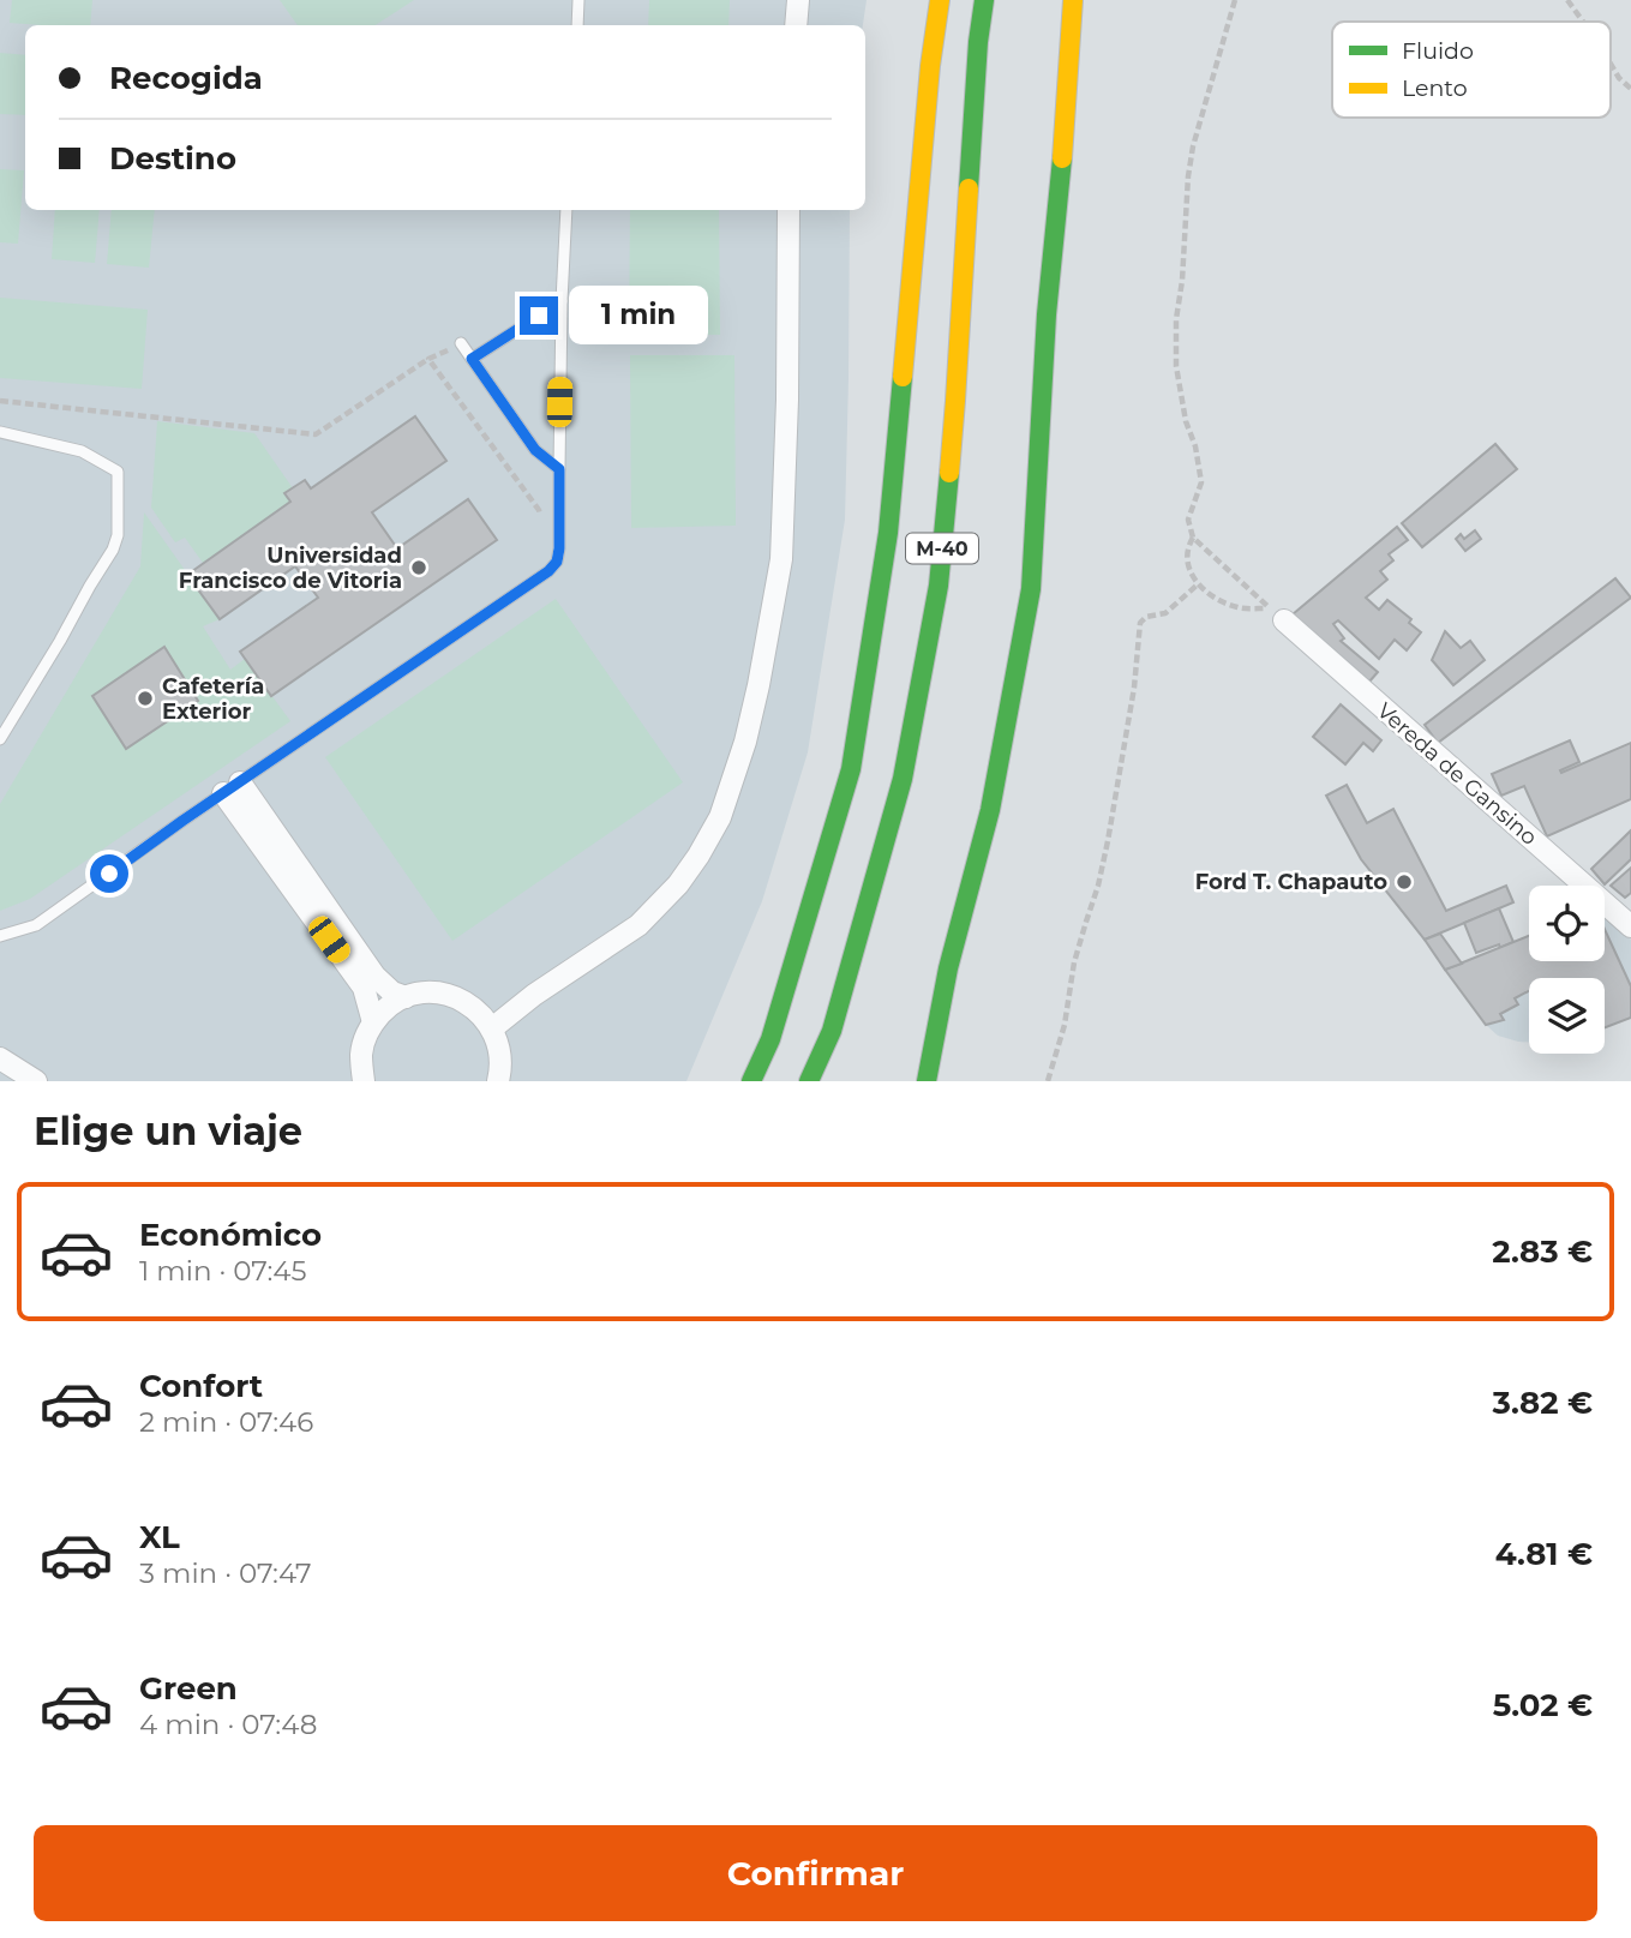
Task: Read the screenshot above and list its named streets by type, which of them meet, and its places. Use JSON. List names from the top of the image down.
{
  "streets": {
    "highway": ["M-40"],
    "street": ["Vereda de Gansino"]
  },
  "places": ["Universidad Francisco de Vitoria", "Cafetería Exterior", "Ford T. Chapauto"],
  "legend": ["Fluido", "Lento"],
  "page": {
    "banner": ["Recogida", "Destino"],
    "bubble": "1 min",
    "heading": "Elige un viaje",
    "list": [
      {
        "name": "Económico",
        "note": "1 min · 07:45",
        "value": "2.83 €"
      },
      {
        "name": "Confort",
        "note": "2 min · 07:46",
        "value": "3.82 €"
      },
      {
        "name": "XL",
        "note": "3 min · 07:47",
        "value": "4.81 €"
      },
      {
        "name": "Green",
        "note": "4 min · 07:48",
        "value": "5.02 €"
      }
    ],
    "buttons": "Confirmar"
  }
}
